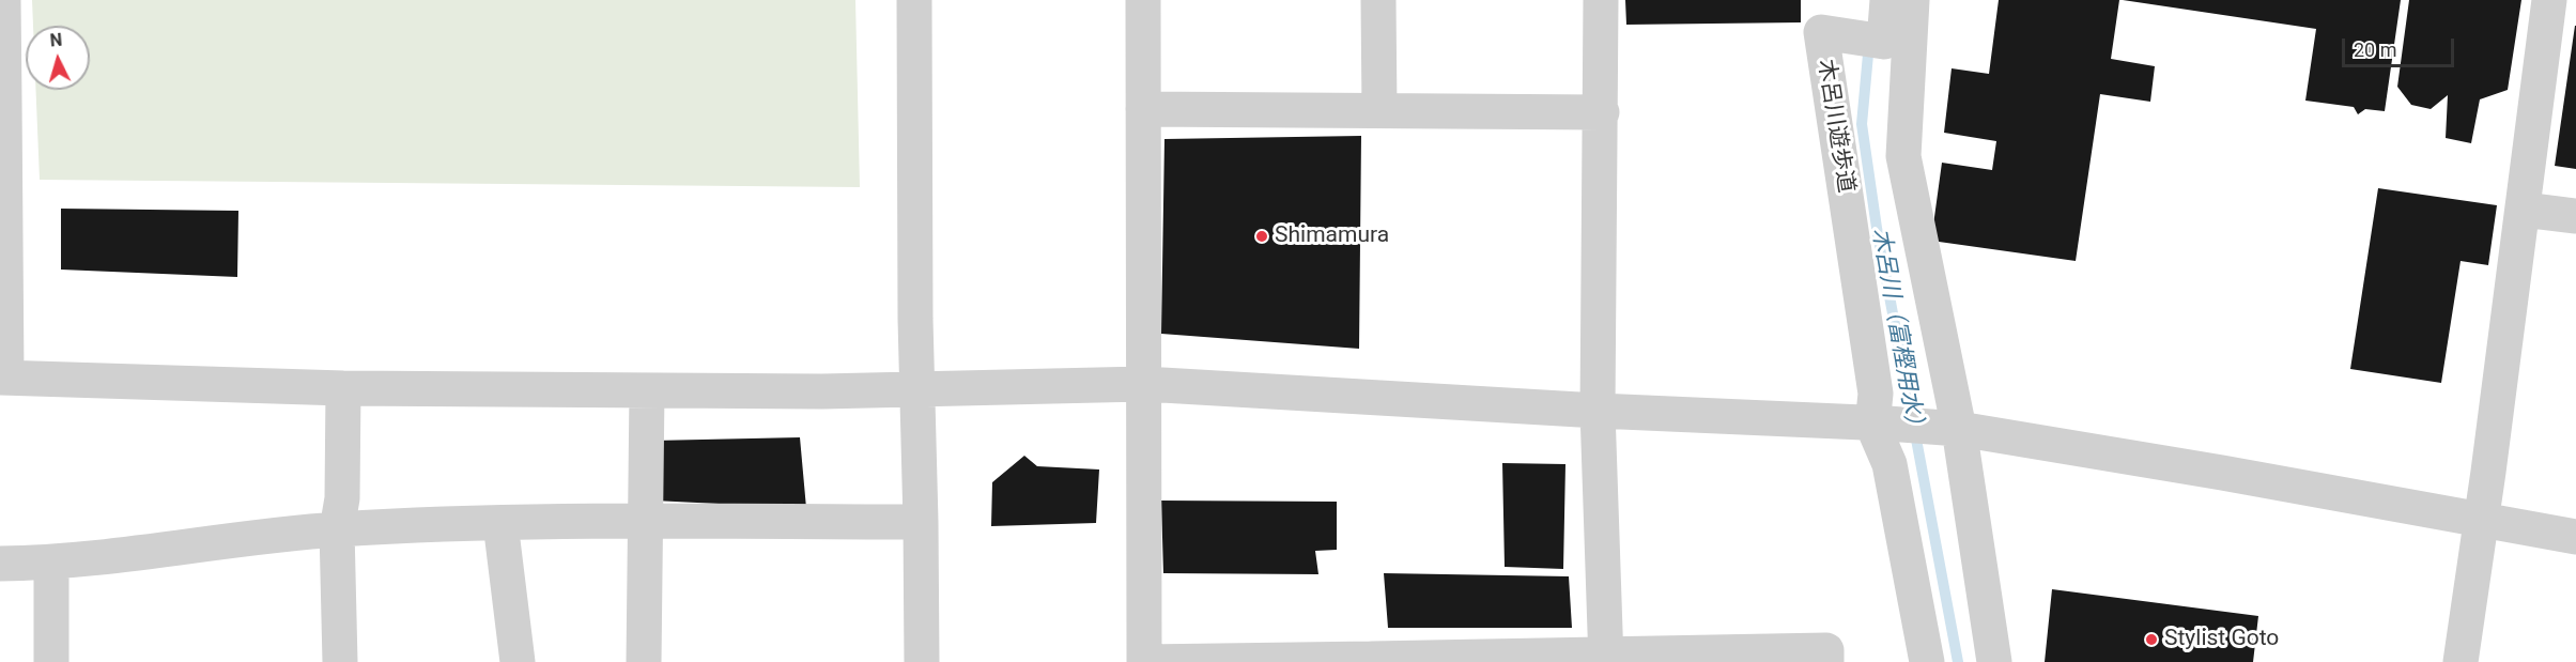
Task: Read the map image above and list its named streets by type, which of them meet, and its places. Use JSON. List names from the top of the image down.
{
  "streets": {
    "street": ["木呂川遊歩道"]
  },
  "water": ["木呂川（富樫用水）"],
  "places": ["Shimamura", "Stylist Goto"],
  "scale_bar": "20 m",
  "north": "top"
}
